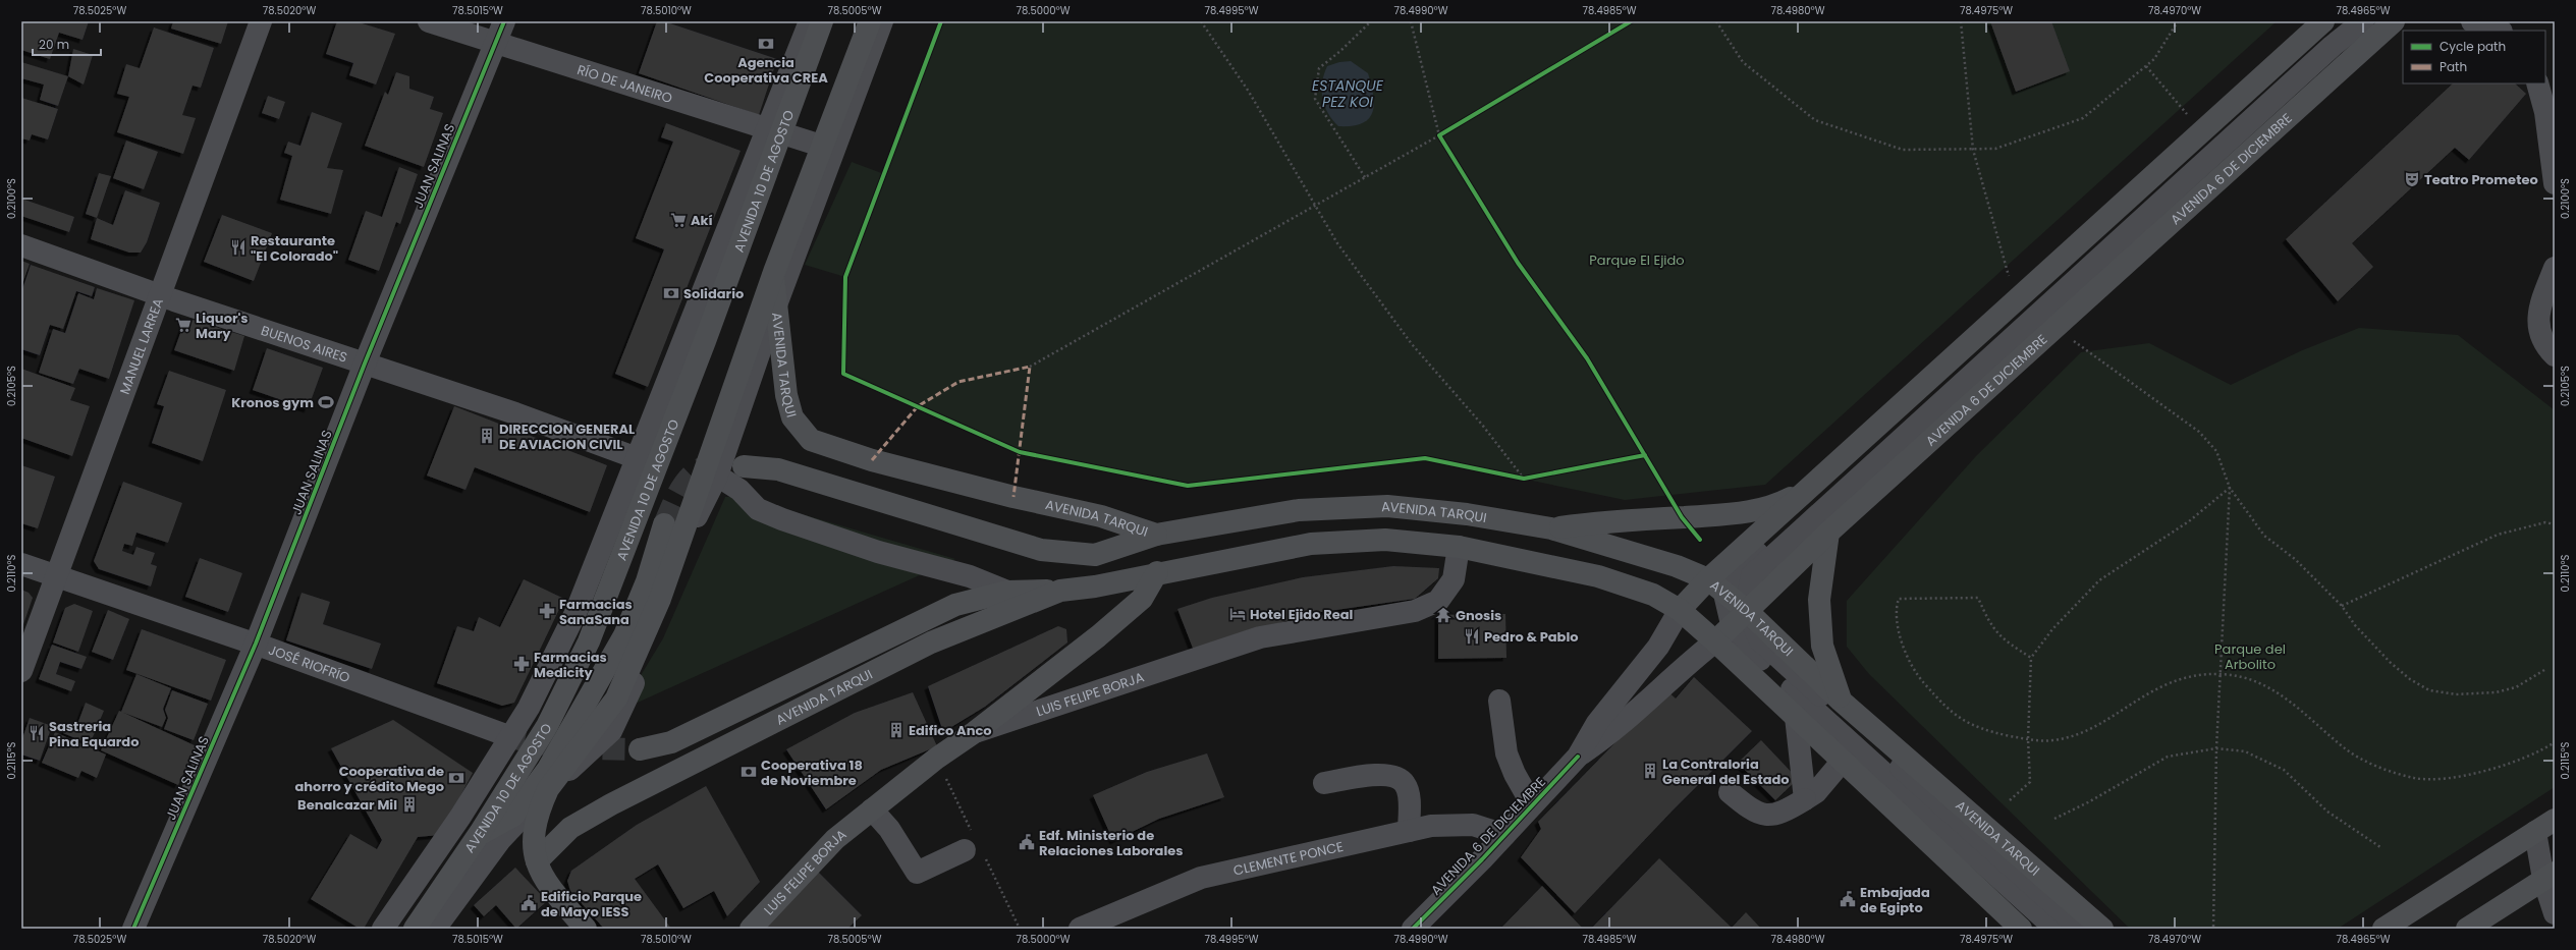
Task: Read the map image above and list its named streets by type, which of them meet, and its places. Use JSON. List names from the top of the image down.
{
  "streets": {
    "main road": [
      "AVENIDA 6 DE DICIEMBRE",
      "AVENIDA 10 DE AGOSTO",
      "AVENIDA TARQUI",
      "LUIS FELIPE BORJA"
    ],
    "street": [
      "RÍO DE JANEIRO",
      "JUAN SALINAS",
      "BUENOS AIRES",
      "MANUEL LARREA",
      "JOSÉ RIOFRÍO",
      "CLEMENTE PONCE"
    ]
  },
  "crossings": [
    ["RÍO DE JANEIRO", "JUAN SALINAS"],
    ["RÍO DE JANEIRO", "AVENIDA 10 DE AGOSTO"],
    ["JUAN SALINAS", "BUENOS AIRES"],
    ["JUAN SALINAS", "JOSÉ RIOFRÍO"],
    ["AVENIDA 6 DE DICIEMBRE", "AVENIDA TARQUI"],
    ["AVENIDA 6 DE DICIEMBRE", "CLEMENTE PONCE"],
    ["AVENIDA 10 DE AGOSTO", "BUENOS AIRES"],
    ["BUENOS AIRES", "MANUEL LARREA"],
    ["MANUEL LARREA", "JOSÉ RIOFRÍO"],
    ["AVENIDA TARQUI", "LUIS FELIPE BORJA"]
  ],
  "water": ["ESTANQUE PEZ KOI"],
  "parks": ["Parque El Ejido", "Parque del Arbolito"],
  "places": {
    "bank": [
      "Agencia Cooperativa CREA",
      "Solidario",
      "Cooperativa 18 de Noviembre",
      "Cooperativa de ahorro y crédito Mego"
    ],
    "theatre": ["Teatro Prometeo"],
    "supermarket": ["Akí", "Liquor's Mary"],
    "restaurant": ["Restaurante \"El Colorado\"", "Pedro & Pablo", "Sastreria Pina Equardo"],
    "sports": ["Kronos gym"],
    "building": [
      "DIRECCION GENERAL DE AVIACION CIVIL",
      "Edifico Anco",
      "La Contraloria General del Estado",
      "Benalcazar Mil"
    ],
    "pharmacy": ["Farmacias SanaSana", "Farmacias Medicity"],
    "hotel": ["Hotel Ejido Real"],
    "temple": ["Gnosis"],
    "public building": ["Edf. Ministerio de Relaciones Laborales", "Embajada de Egipto", "Edificio Parque de Mayo IESS"]
  },
  "legend": ["Cycle path", "Path"],
  "scale_bar": "20 m",
  "coordinates": [
    "78.5025°W",
    "78.5020°W",
    "78.5015°W",
    "78.5010°W",
    "78.5005°W",
    "78.5000°W",
    "78.4995°W",
    "78.4990°W",
    "78.4985°W",
    "78.4980°W",
    "78.4975°W",
    "78.4970°W",
    "78.4965°W",
    "0.2100°S",
    "0.2105°S",
    "0.2110°S",
    "0.2115°S"
  ]
}
